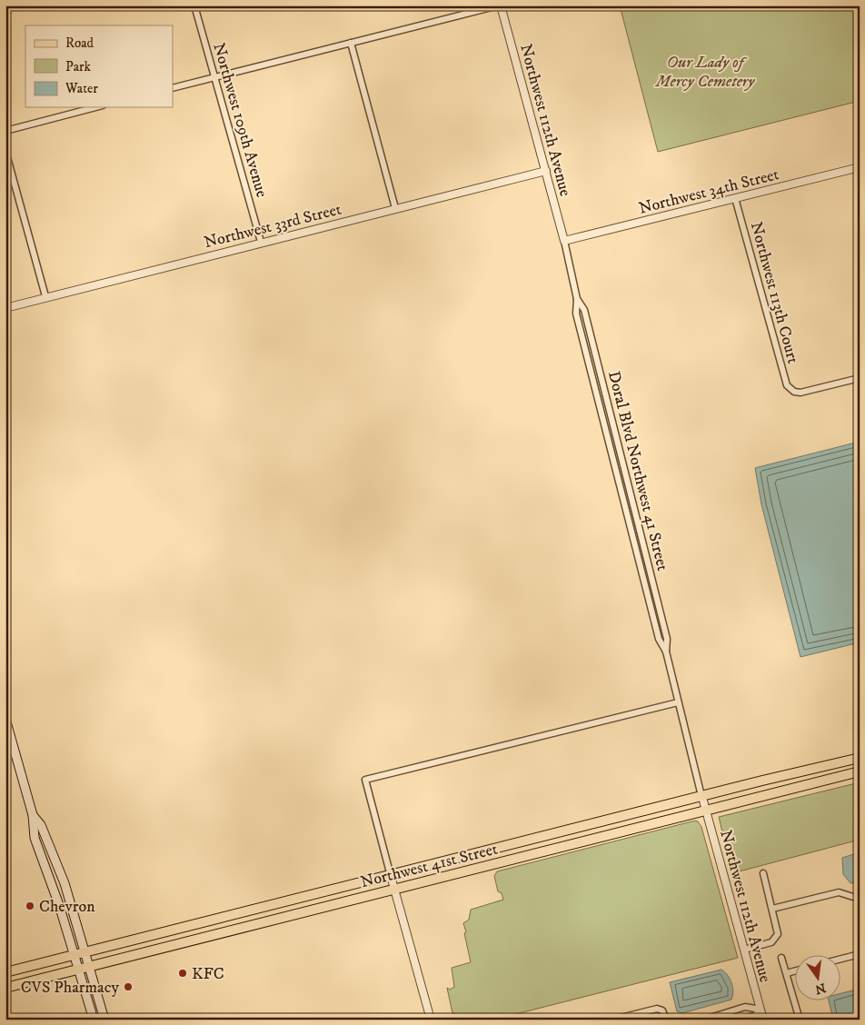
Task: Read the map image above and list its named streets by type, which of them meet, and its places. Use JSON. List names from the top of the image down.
{
  "streets": {
    "main road": ["Northwest 41st Street"],
    "street": [
      "Northwest 109th Avenue",
      "Northwest 112th Avenue",
      "Northwest 34th Street",
      "Northwest 33rd Street",
      "Northwest 113th Court",
      "Doral Blvd Northwest 41 Street"
    ]
  },
  "crossings": [
    ["Northwest 109th Avenue", "Northwest 33rd Street"],
    ["Northwest 112th Avenue", "Northwest 34th Street"],
    ["Northwest 112th Avenue", "Northwest 33rd Street"],
    ["Northwest 112th Avenue", "Doral Blvd Northwest 41 Street"],
    ["Northwest 112th Avenue", "Northwest 41st Street"],
    ["Northwest 34th Street", "Northwest 113th Court"],
    ["Northwest 34th Street", "Doral Blvd Northwest 41 Street"],
    ["Doral Blvd Northwest 41 Street", "Northwest 41st Street"]
  ],
  "parks": ["Our Lady of Mercy Cemetery"],
  "places": ["Chevron", "KFC", "CVS Pharmacy"],
  "legend": ["Road", "Park", "Water"],
  "north": "bottom"
}
